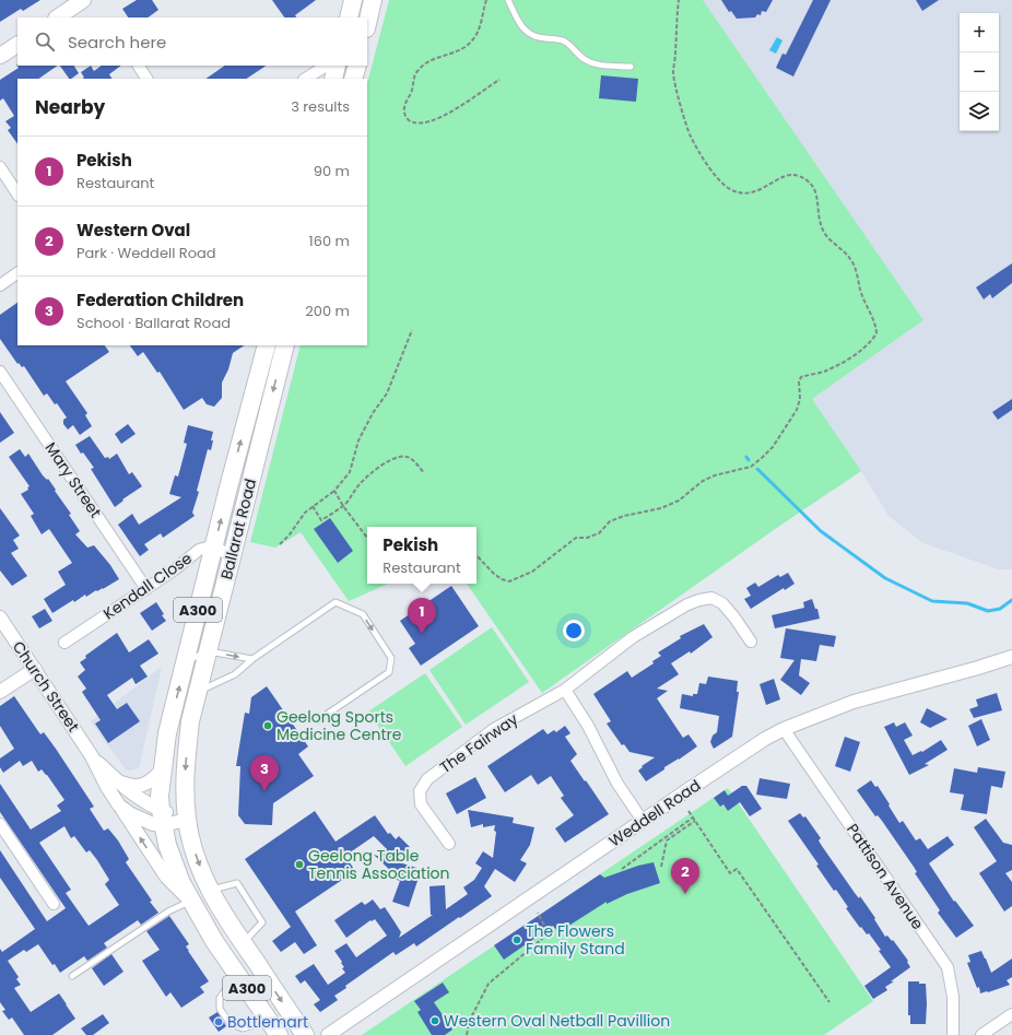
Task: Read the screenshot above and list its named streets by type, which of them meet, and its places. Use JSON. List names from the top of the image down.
{
  "streets": {
    "highway": ["Ballarat Road", "A300"],
    "street": [
      "Mary Street",
      "Kendall Close",
      "Church Street",
      "The Fairway",
      "Weddell Road",
      "Pattison Avenue"
    ]
  },
  "crossings": [
    ["Mary Street", "Kendall Close"],
    ["Ballarat Road", "Kendall Close"],
    ["Ballarat Road", "A300"],
    ["Ballarat Road", "Church Street"],
    ["A300", "Church Street"],
    ["Weddell Road", "Pattison Avenue"]
  ],
  "places": [
    "Geelong Sports Medicine Centre",
    "Geelong Table Tennis Association",
    "The Flowers Family Stand",
    "Western Oval Netball Pavillion",
    "Bottlemart"
  ],
  "page": {
    "map_buttons": ["+", "−"],
    "search": "Search here",
    "heading": ["Nearby", "3 results"],
    "list": [
      {
        "mark": "1",
        "name": "Pekish",
        "note": "Restaurant",
        "value": "90 m"
      },
      {
        "mark": "2",
        "name": "Western Oval",
        "note": "Park · Weddell Road",
        "value": "160 m"
      },
      {
        "mark": "3",
        "name": "Federation Children",
        "note": "School · Ballarat Road",
        "value": "200 m"
      }
    ],
    "popup": ["Pekish", "Restaurant"],
    "pins": ["1", "3", "2"]
  }
}
